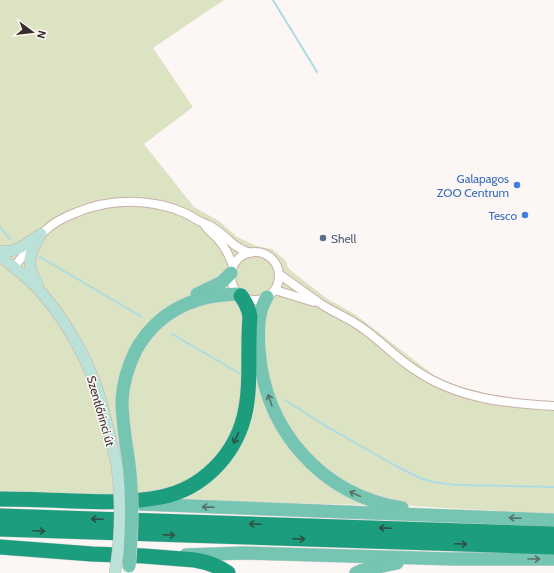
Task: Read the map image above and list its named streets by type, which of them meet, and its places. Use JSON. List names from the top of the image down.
{
  "streets": {
    "main road": ["Szentlőrinci út"]
  },
  "places": ["Galapagos ZOO Centrum", "Tesco", "Shell"],
  "north": "right"
}
